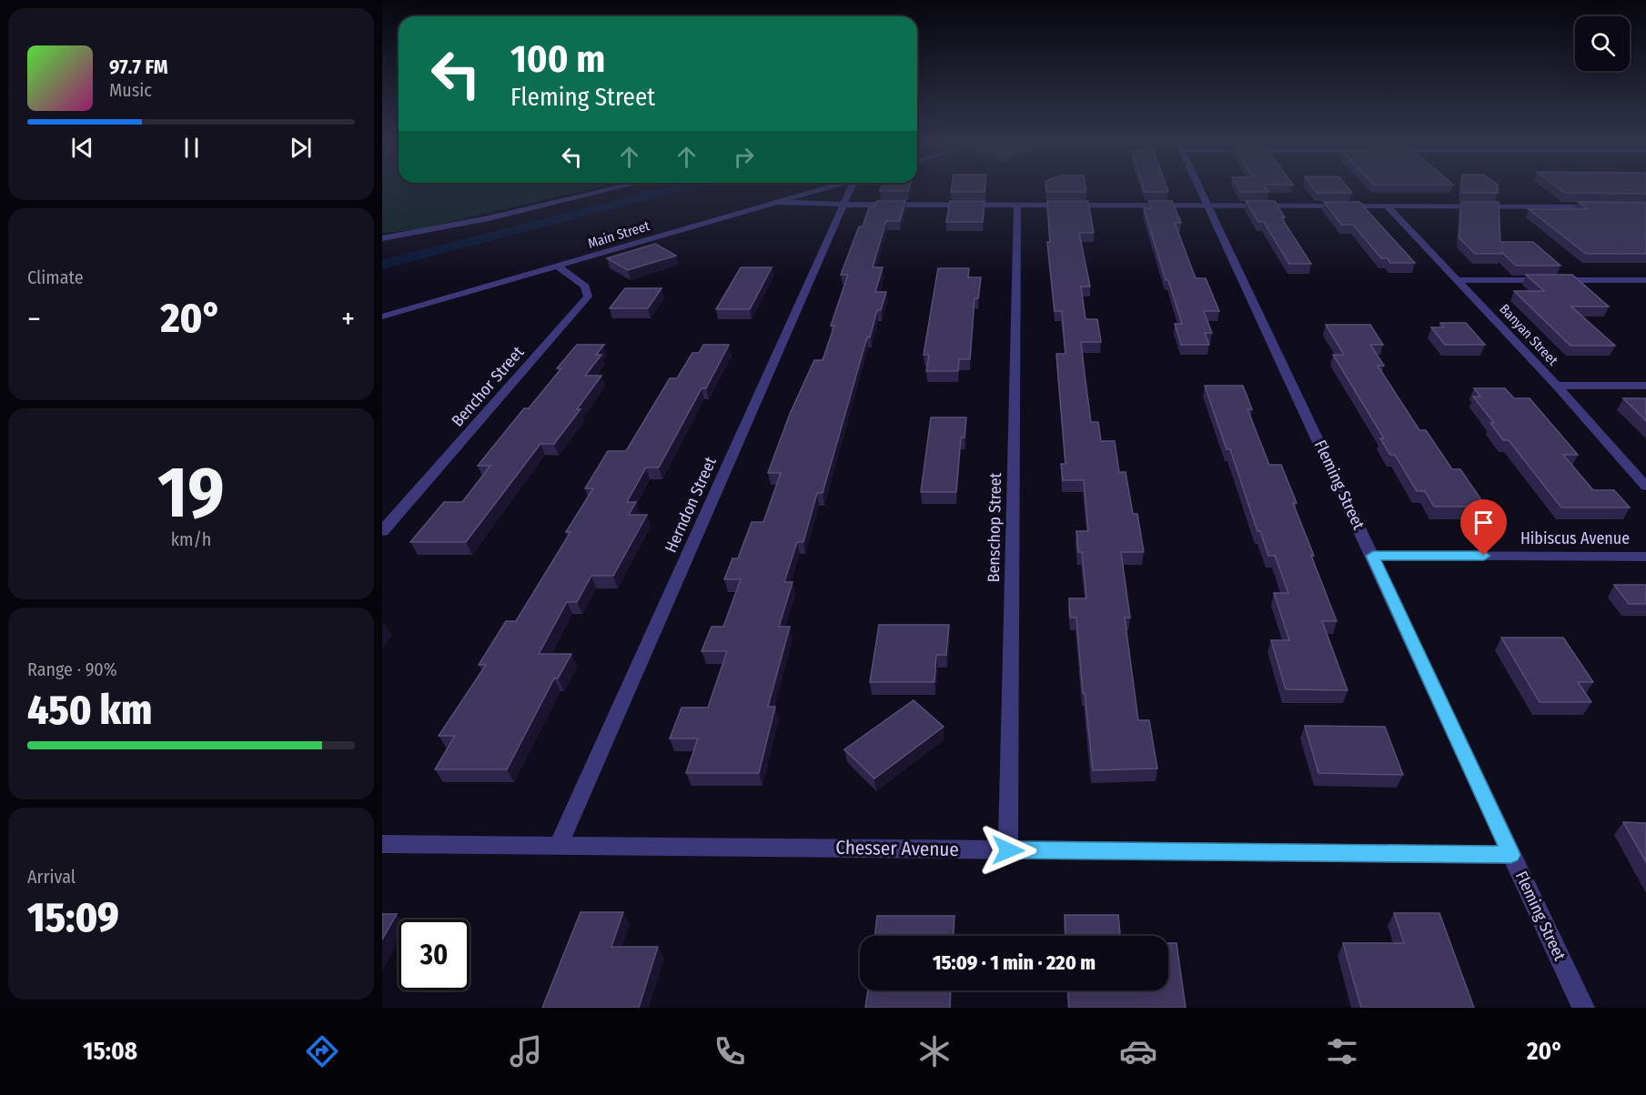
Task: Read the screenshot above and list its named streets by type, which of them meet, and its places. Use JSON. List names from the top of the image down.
{
  "streets": {
    "street": [
      "Main Street",
      "Banyan Street",
      "Benchor Street",
      "Fleming Street",
      "Herndon Street",
      "Benschop Street",
      "Hibiscus Avenue",
      "Chesser Avenue"
    ]
  },
  "crossings": [
    ["Main Street", "Benchor Street"],
    ["Fleming Street", "Hibiscus Avenue"],
    ["Fleming Street", "Chesser Avenue"],
    ["Herndon Street", "Chesser Avenue"],
    ["Benschop Street", "Chesser Avenue"]
  ],
  "page": {
    "turn": ["100 m", "Fleming Street"],
    "song": ["97.7 FM", "Music"],
    "tile": [
      "Climate",
      ["19", "km/h"],
      ["Range · 90%", "450 km"],
      ["Arrival", "15:09"]
    ],
    "heat": ["−", "20°", "+"],
    "limit": "30",
    "trip": "15:09 · 1 min · 220 m",
    "tabs": ["15:08", "20°"]
  }
}
